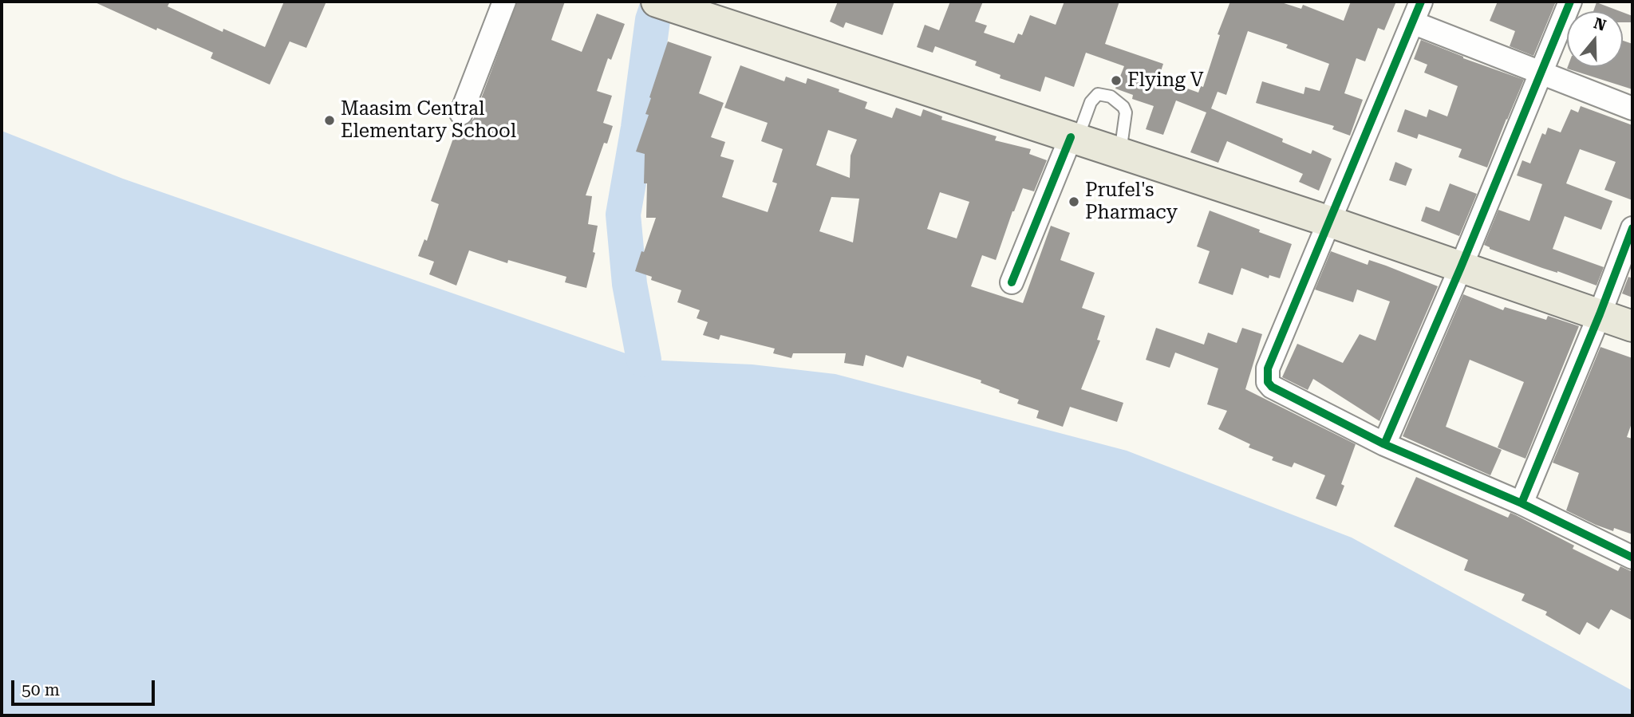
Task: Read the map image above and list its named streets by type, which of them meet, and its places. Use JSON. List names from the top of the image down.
{
  "places": ["Flying V", "Maasim Central Elementary School", "Prufel's Pharmacy"],
  "scale_bar": "50 m",
  "north": "top"
}
